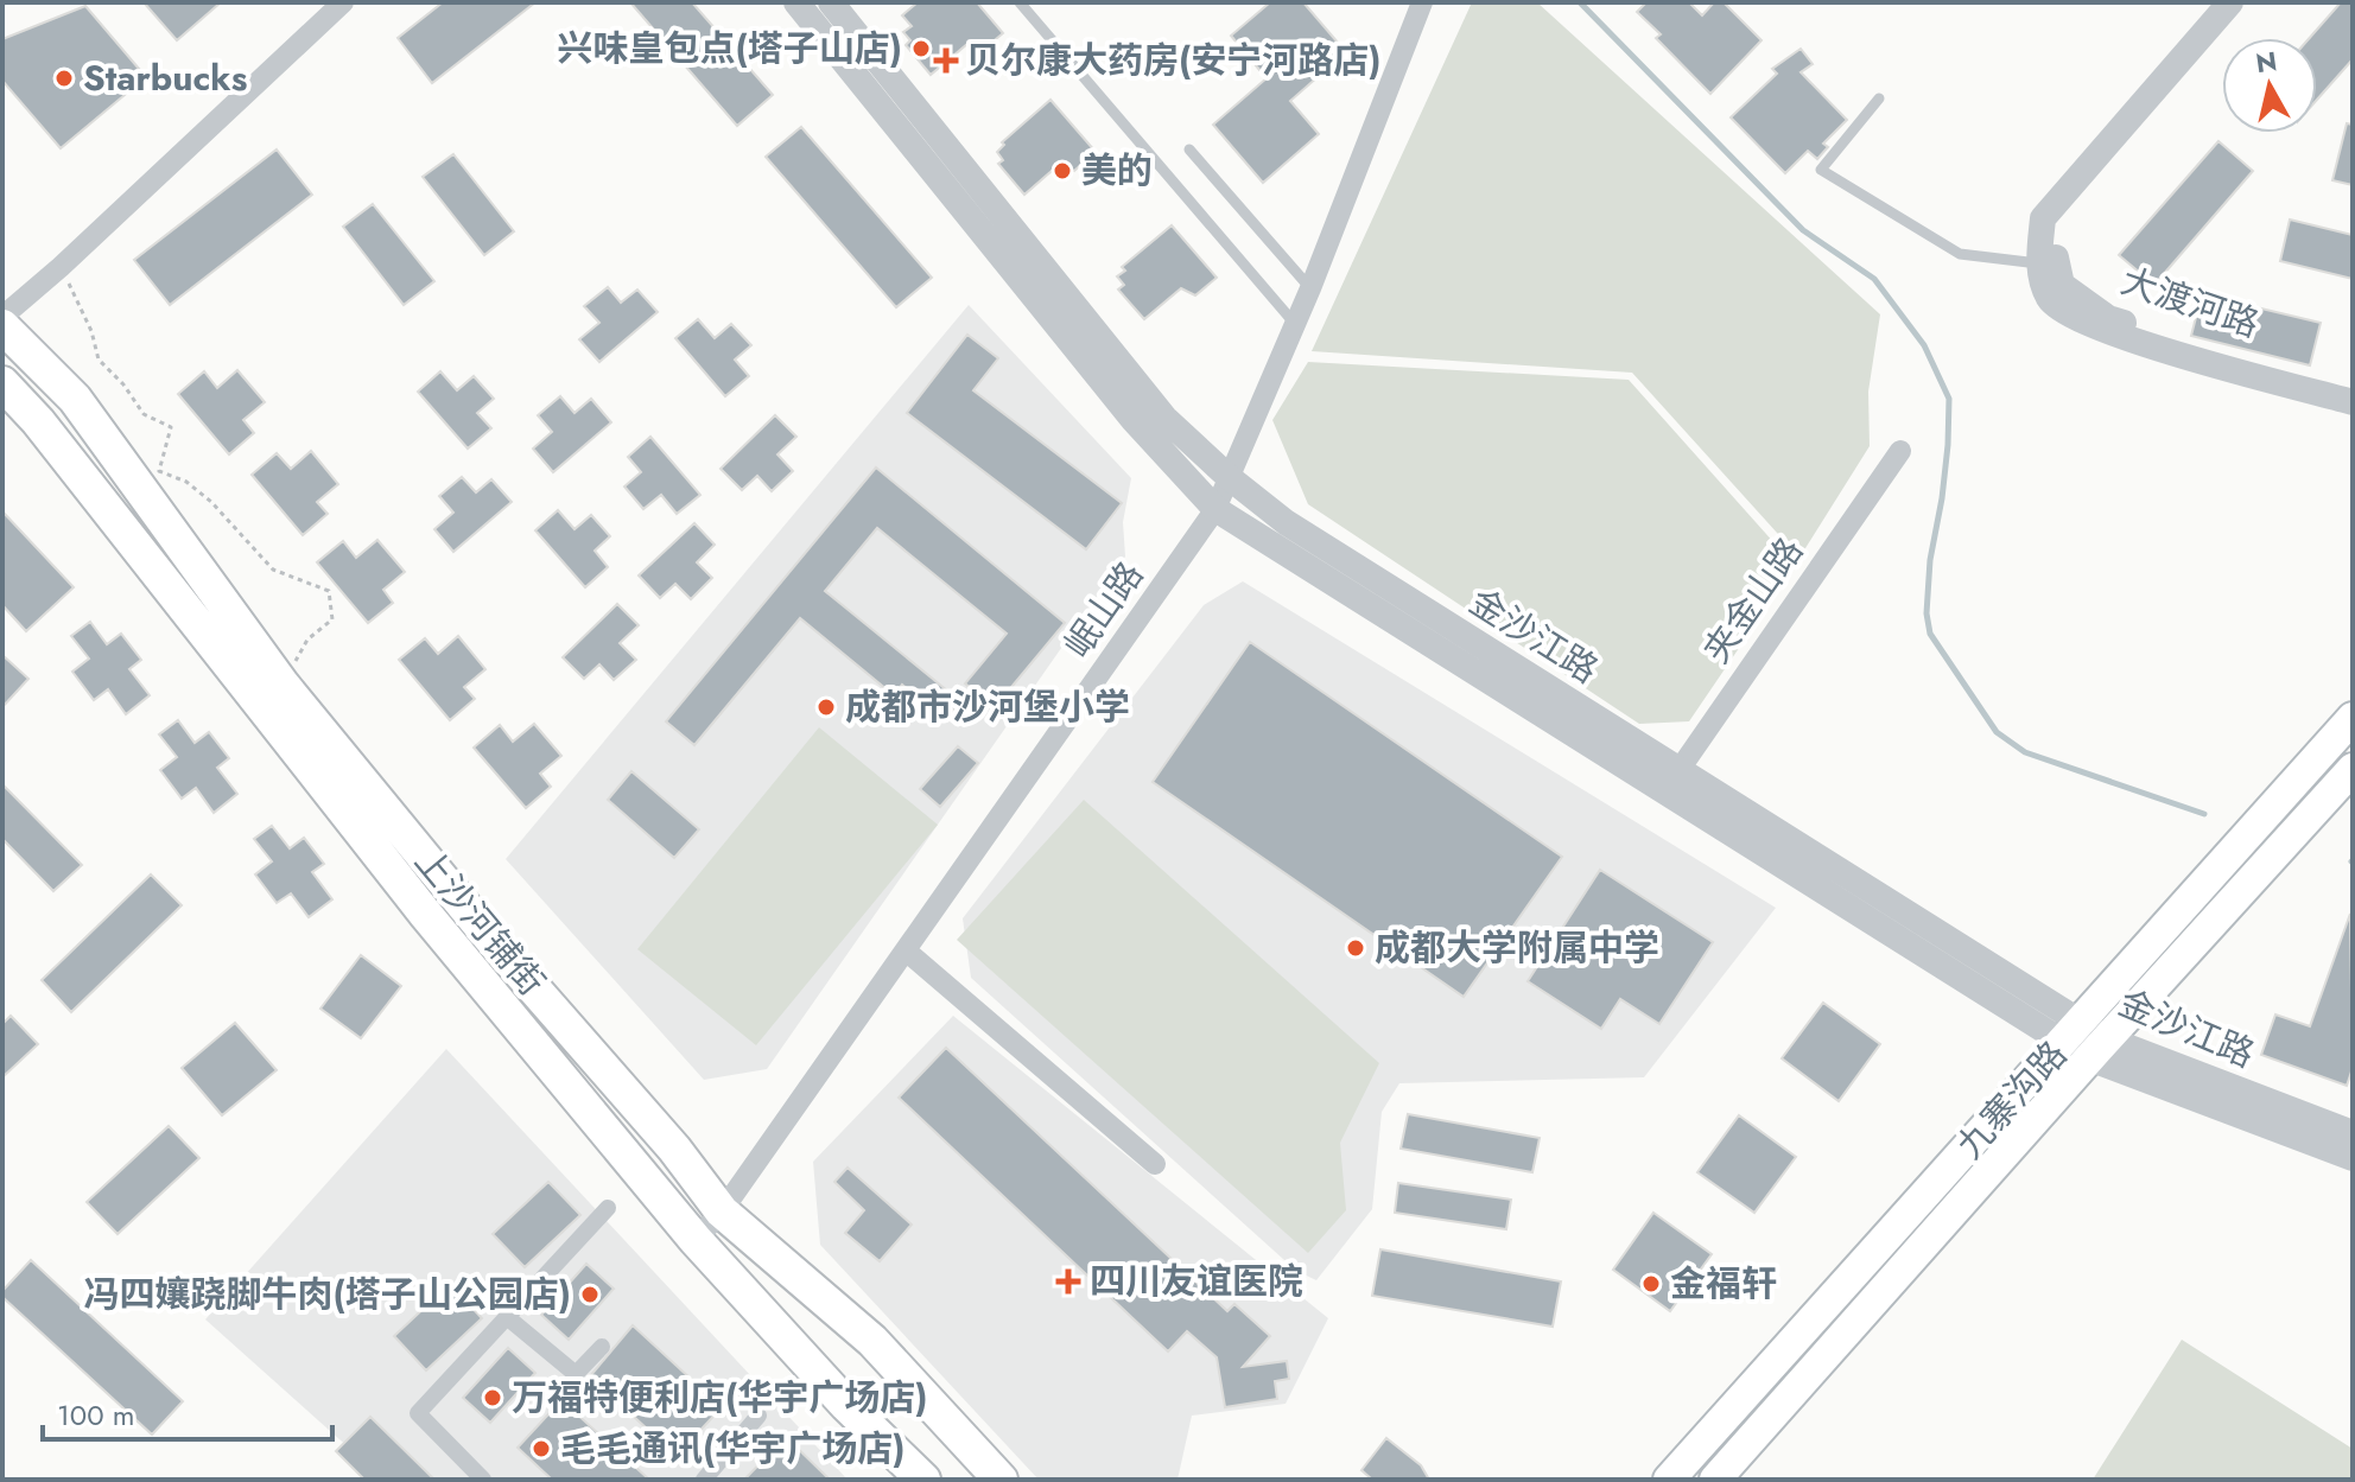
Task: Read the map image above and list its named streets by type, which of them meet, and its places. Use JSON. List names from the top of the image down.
{
  "streets": {
    "main road": ["上沙河铺街", "九寨沟路"],
    "street": [
      "大渡河路",
      "夹金山路",
      "岷山路",
      "金沙江路"
    ]
  },
  "crossings": [
    ["夹金山路", "金沙江路"],
    ["岷山路", "金沙江路"],
    ["岷山路", "上沙河铺街"],
    ["金沙江路", "九寨沟路"]
  ],
  "places": {
    "other": [
      "兴味皇包点(塔子山店)",
      "Starbucks",
      "美的",
      "成都市沙河堡小学",
      "成都大学附属中学",
      "金福轩",
      "冯四孃跷脚牛肉(塔子山公园店)",
      "万福特便利店(华宇广场店)",
      "毛毛通讯(华宇广场店)"
    ],
    "health": ["贝尔康大药房(安宁河路店)", "四川友谊医院"]
  },
  "scale_bar": "100 m",
  "north": "top"
}
